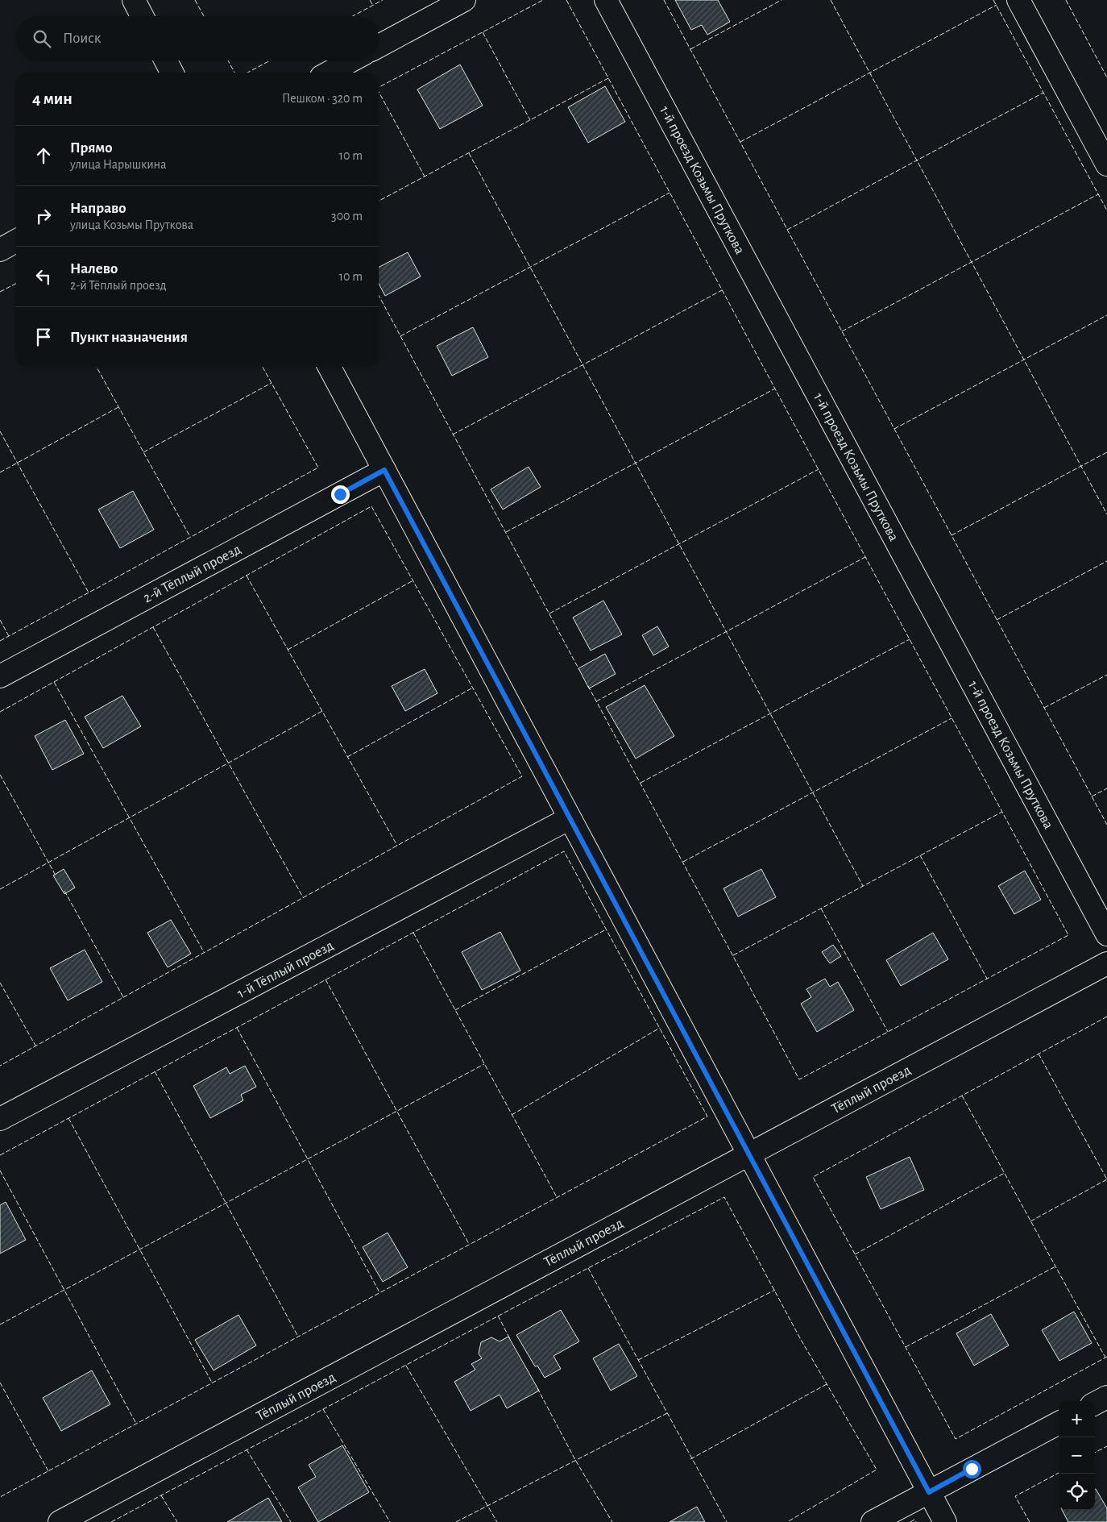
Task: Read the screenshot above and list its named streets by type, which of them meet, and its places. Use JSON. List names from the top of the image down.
{
  "streets": {
    "street": [
      "1-й проезд Козьмы Пруткова",
      "2-й Тёплый проезд",
      "1-й Тёплый проезд",
      "Тёплый проезд"
    ]
  },
  "page": {
    "search": "Поиск",
    "heading": ["4 мин", "Пешком · 320 m"],
    "list": [
      ["Прямо", "улица Нарышкина", "10 m"],
      ["Направо", "улица Козьмы Пруткова", "300 m"],
      ["Налево", "2-й Тёплый проезд", "10 m"],
      "Пункт назначения"
    ],
    "map_buttons": ["+", "−"]
  }
}
